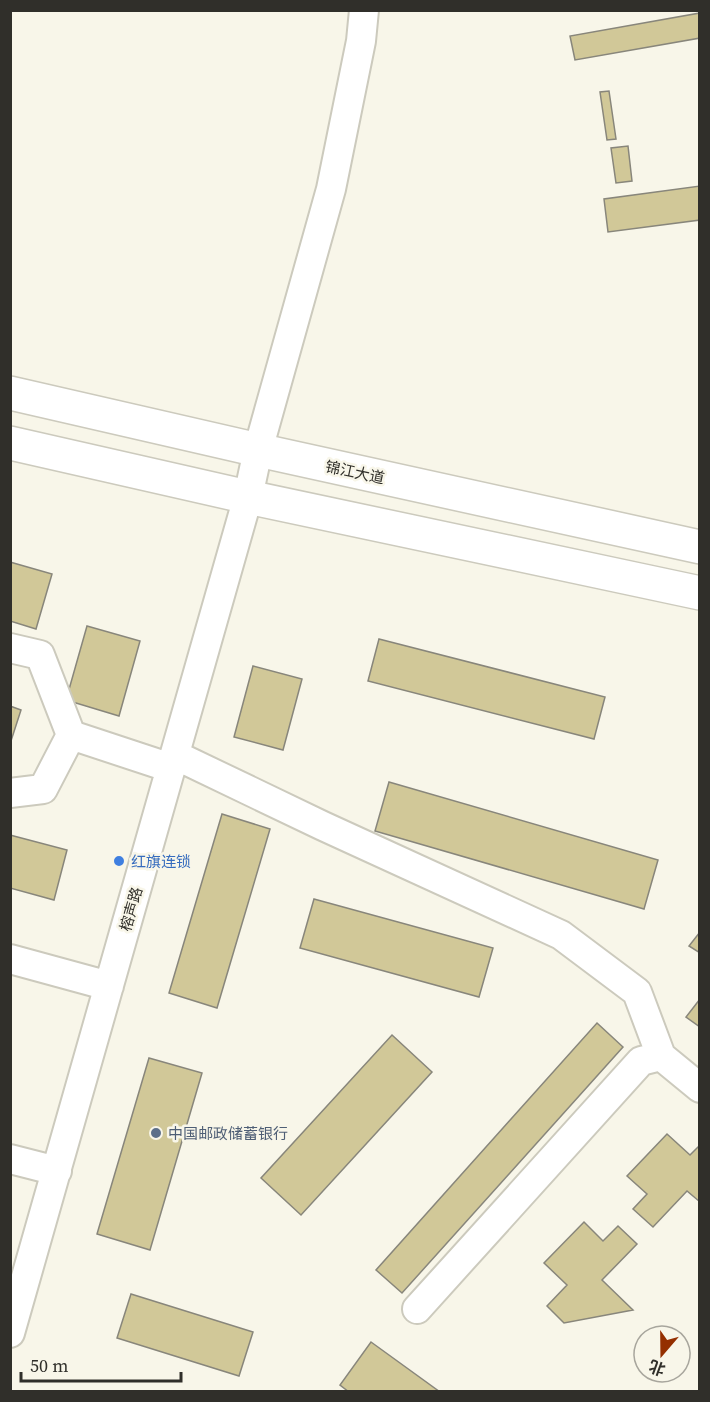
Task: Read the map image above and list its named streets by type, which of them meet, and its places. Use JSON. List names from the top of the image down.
{
  "streets": {
    "main road": ["锦江大道"],
    "street": ["榕声路"]
  },
  "crossings": [
    ["锦江大道", "榕声路"]
  ],
  "places": ["红旗连锁", "中国邮政储蓄银行"],
  "scale_bar": "50 m",
  "north": "bottom"
}
